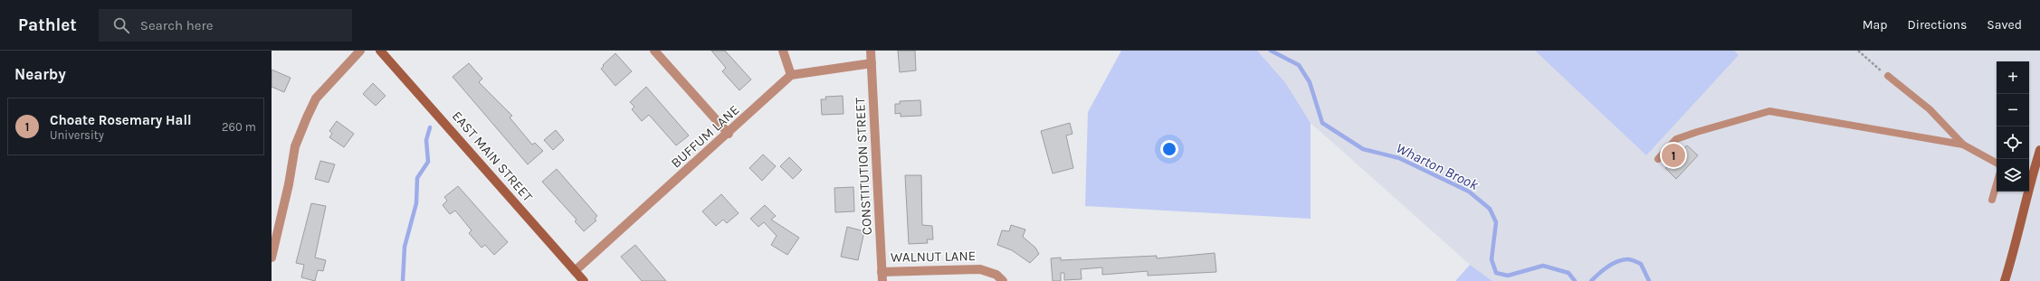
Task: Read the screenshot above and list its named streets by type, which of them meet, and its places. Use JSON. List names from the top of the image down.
{
  "streets": {
    "main road": ["EAST MAIN STREET"],
    "street": ["BUFFUM LANE", "CONSTITUTION STREET", "WALNUT LANE"]
  },
  "crossings": [
    ["BUFFUM LANE", "EAST MAIN STREET"],
    ["CONSTITUTION STREET", "WALNUT LANE"]
  ],
  "water": ["Wharton Brook"],
  "page": {
    "header": "Pathlet",
    "search": "Search here",
    "nav": ["Map", "Directions", "Saved"],
    "heading": "Nearby",
    "map_buttons": ["+", "−"],
    "list": [
      {
        "mark": "1",
        "name": "Choate Rosemary Hall",
        "note": "University",
        "value": "260 m"
      }
    ],
    "pins": "1"
  }
}
